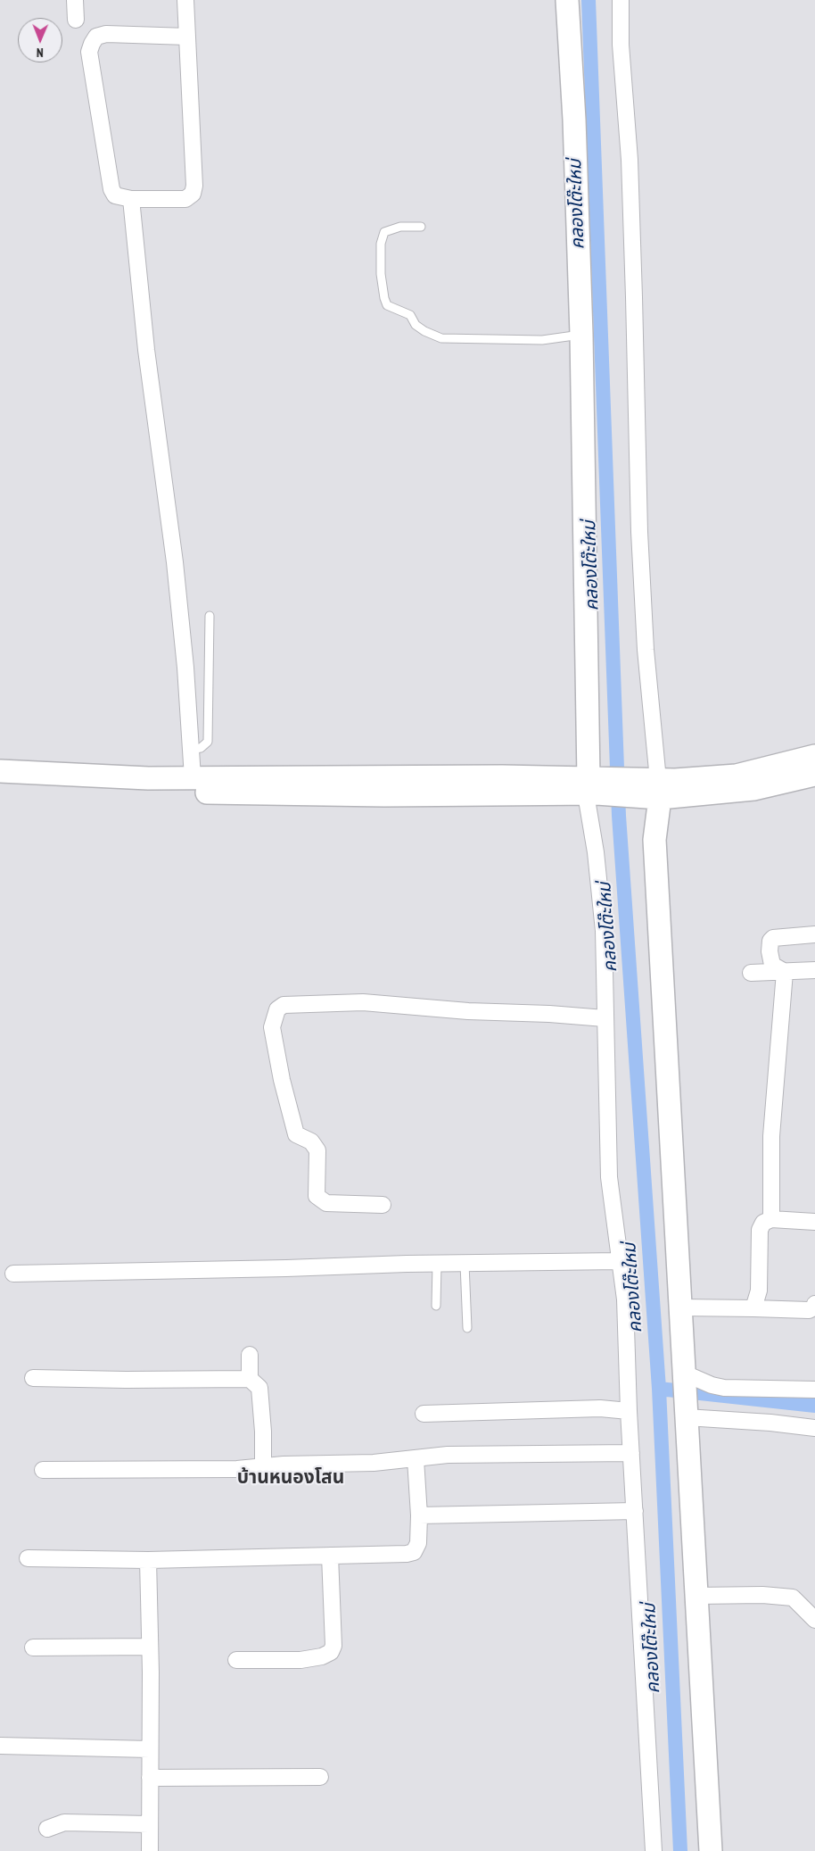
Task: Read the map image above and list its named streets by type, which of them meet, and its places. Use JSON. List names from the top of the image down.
{
  "districts": ["บ้านหนองโสน"],
  "water": ["คลองโต๊ะใหม่"],
  "north": "bottom"
}
